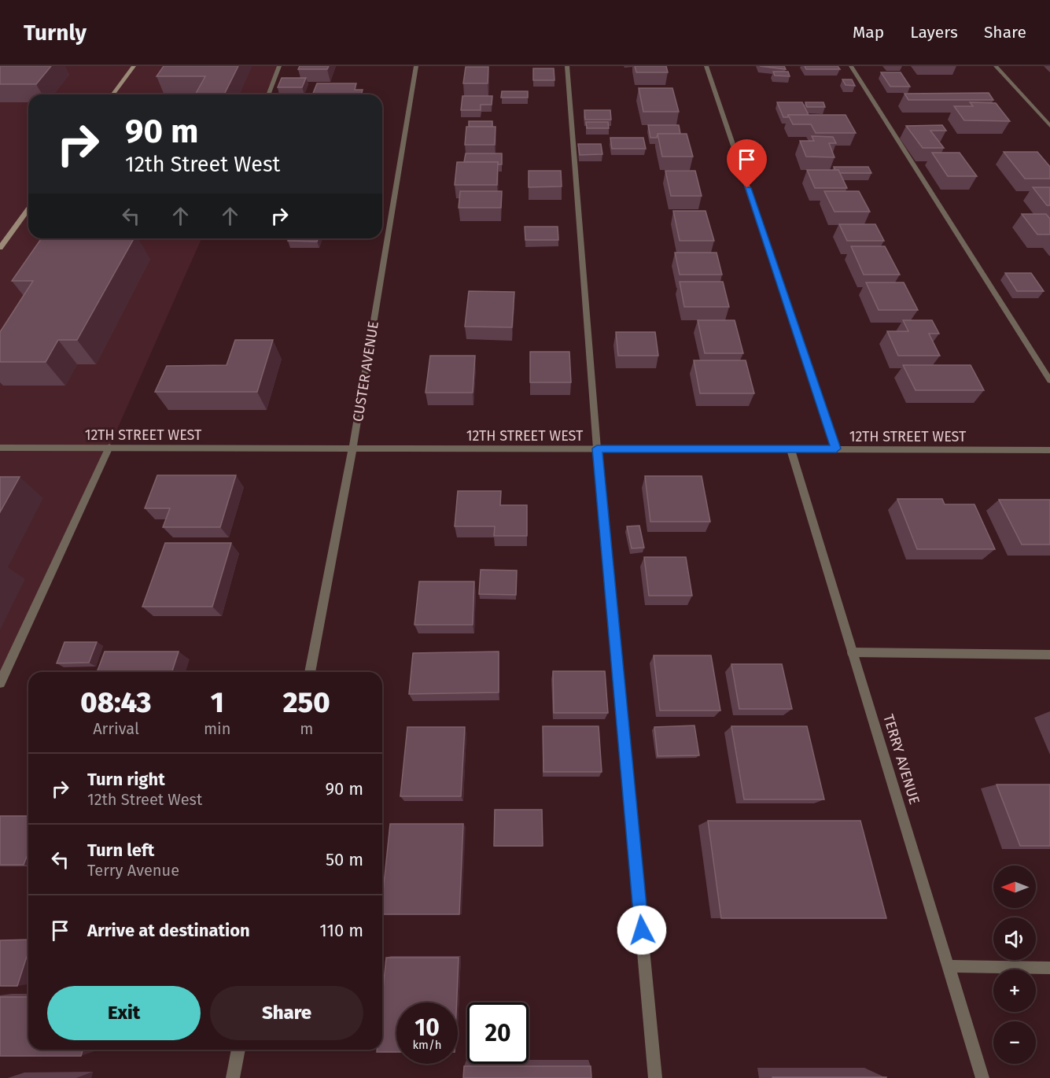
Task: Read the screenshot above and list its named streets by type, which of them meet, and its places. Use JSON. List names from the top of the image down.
{
  "streets": {
    "street": ["CUSTER AVENUE", "12TH STREET WEST", "TERRY AVENUE"]
  },
  "crossings": [
    ["CUSTER AVENUE", "12TH STREET WEST"],
    ["12TH STREET WEST", "TERRY AVENUE"]
  ],
  "north": "left",
  "page": {
    "header": "Turnly",
    "nav": ["Map", "Layers", "Share"],
    "turn": ["90 m", "12th Street West"],
    "eta": [
      "08:43",
      "Arrival",
      "1",
      "min",
      "250",
      "m"
    ],
    "list": [
      {
        "name": "Turn right",
        "note": "12th Street West",
        "value": "90 m"
      },
      {
        "name": "Turn left",
        "note": "Terry Avenue",
        "value": "50 m"
      },
      {
        "name": "Arrive at destination",
        "value": "110 m"
      }
    ],
    "map_buttons": ["+", "−"],
    "buttons": ["Exit", "Share"],
    "speed": "10 km/h",
    "limit": "20"
  }
}
